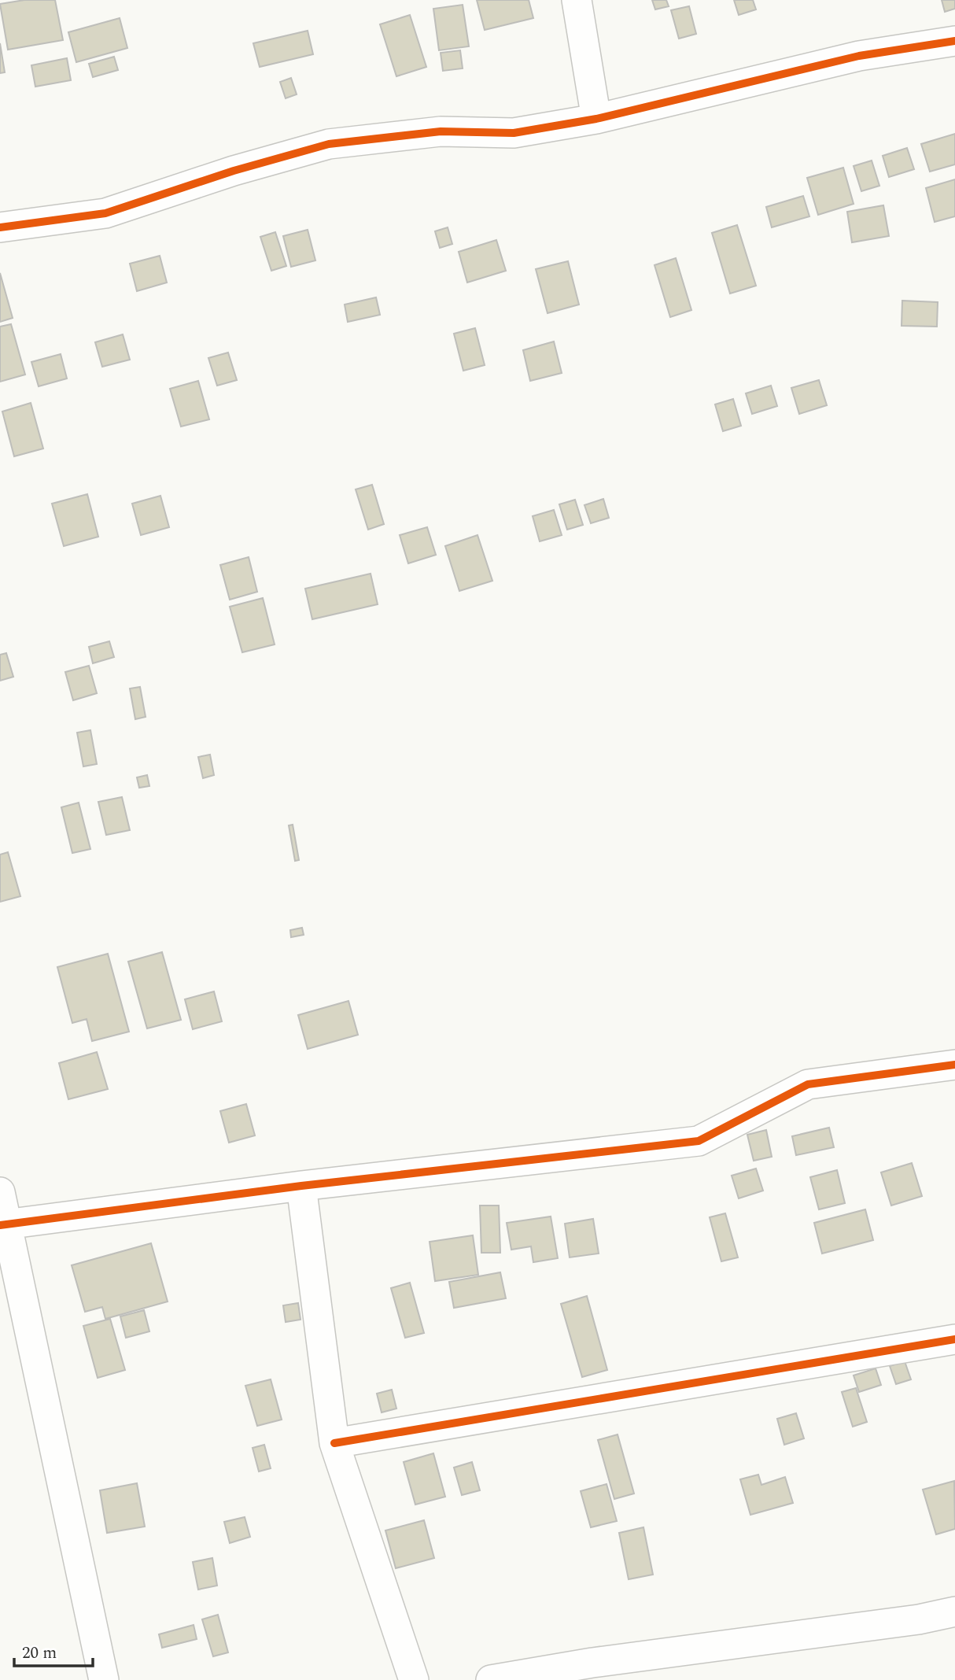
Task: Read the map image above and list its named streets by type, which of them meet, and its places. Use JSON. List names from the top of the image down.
{
  "scale_bar": "20 m"
}
